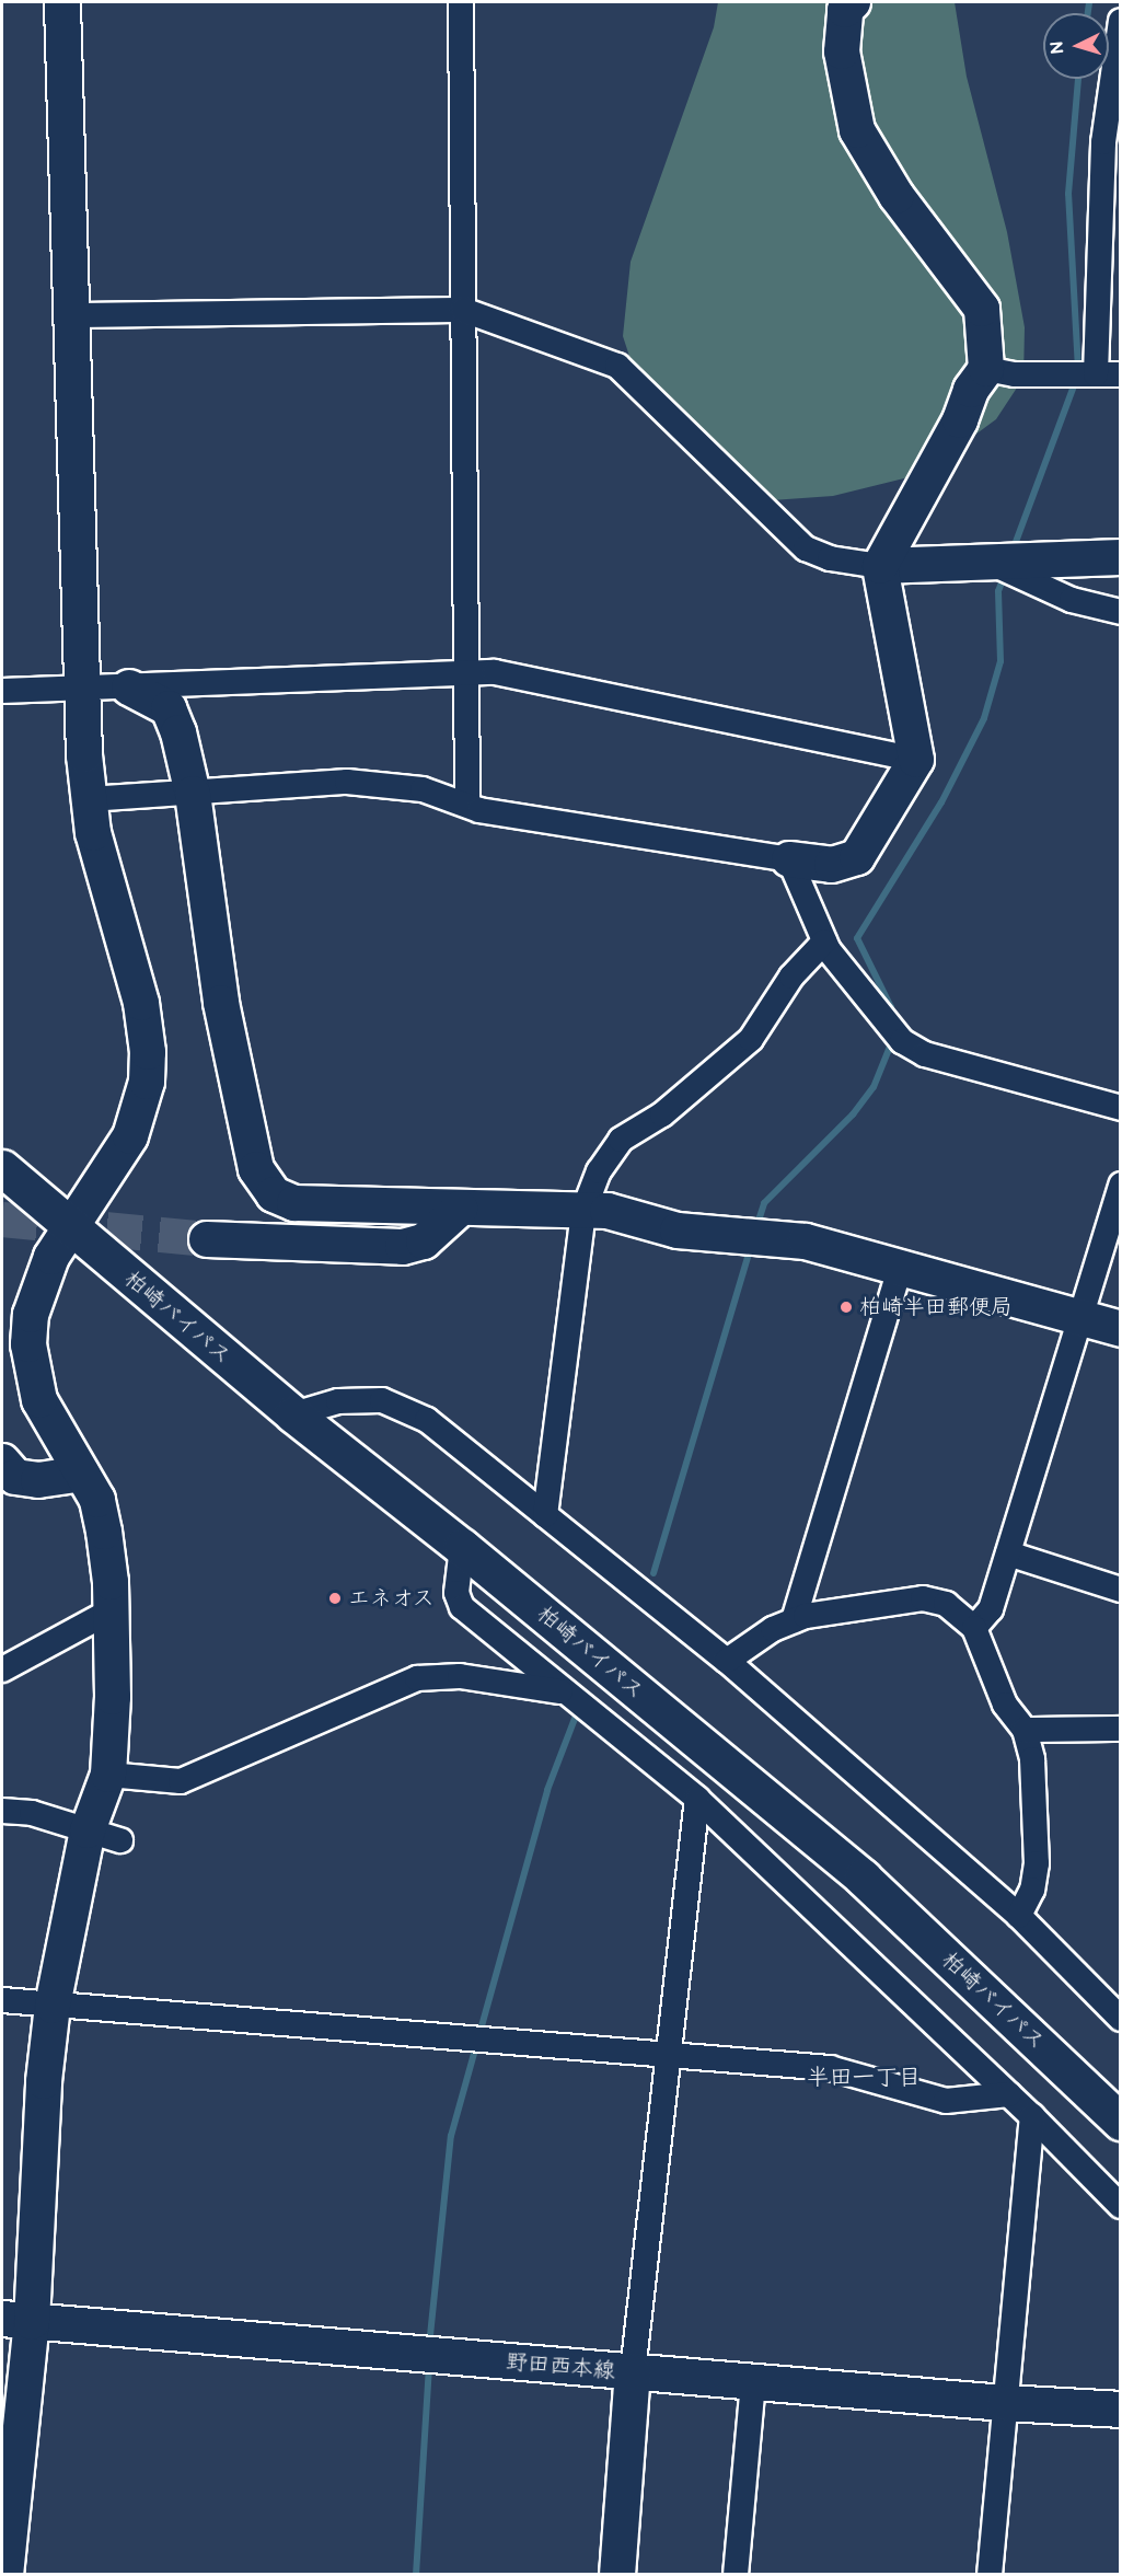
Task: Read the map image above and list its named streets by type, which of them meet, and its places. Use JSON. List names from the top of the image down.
{
  "streets": {
    "highway": ["柏崎バイパス"],
    "street": ["野田西本線"]
  },
  "districts": ["半田一丁目"],
  "places": ["柏崎半田郵便局", "エネオス"],
  "north": "left"
}
